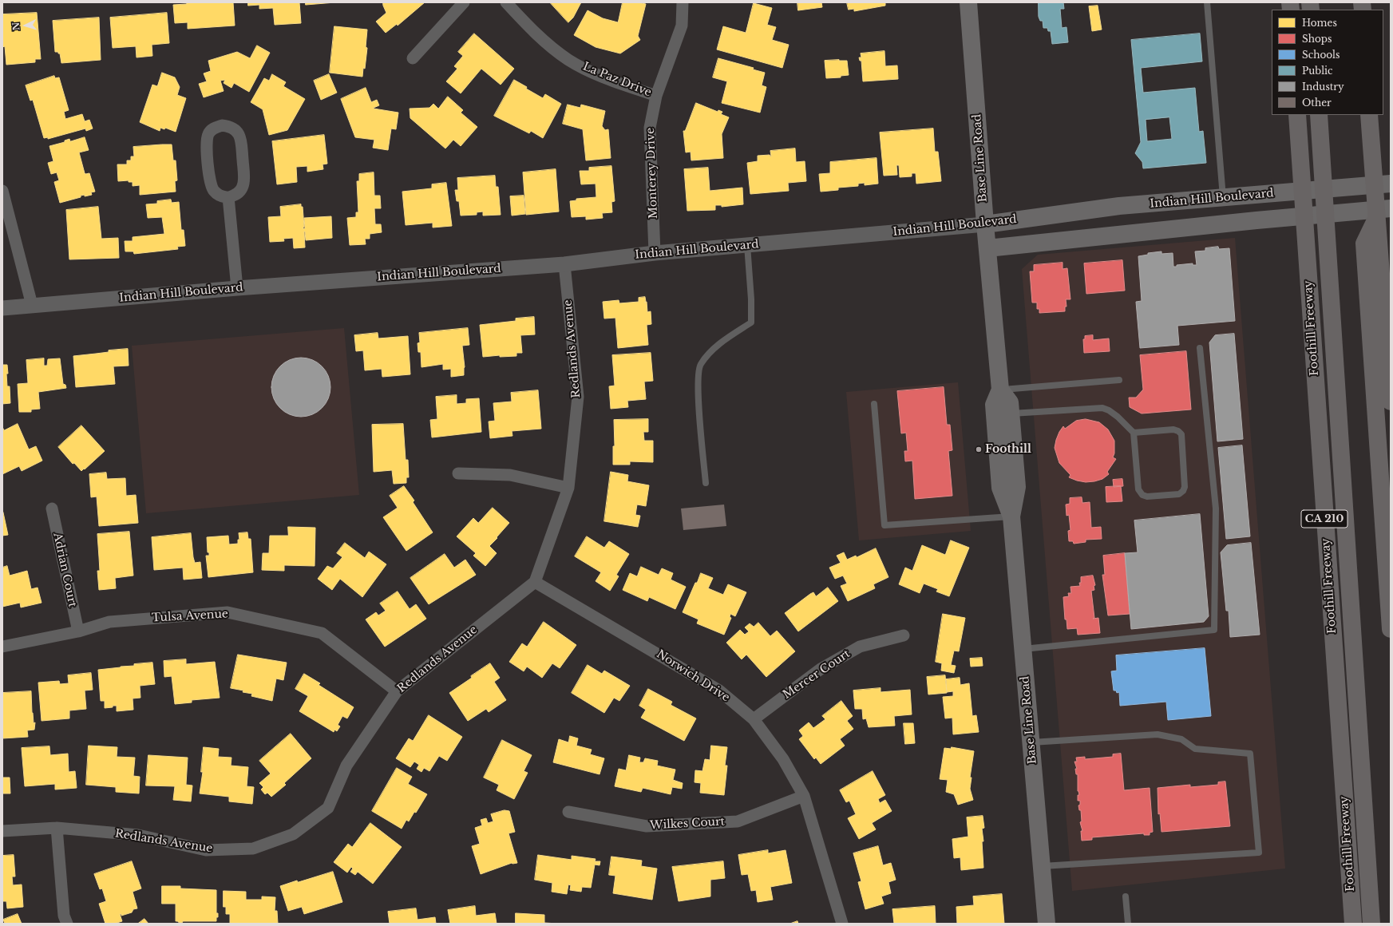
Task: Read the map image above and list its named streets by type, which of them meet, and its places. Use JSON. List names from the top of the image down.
{
  "streets": {
    "highway": ["Foothill Freeway", "CA 210"],
    "main road": ["Base Line Road", "Indian Hill Boulevard"],
    "street": [
      "La Paz Drive",
      "Monterey Drive",
      "Redlands Avenue",
      "Adrian Court",
      "Tulsa Avenue",
      "Mercer Court",
      "Norwich Drive",
      "Wilkes Court"
    ]
  },
  "crossings": [
    ["La Paz Drive", "Monterey Drive"],
    ["Base Line Road", "Indian Hill Boulevard"],
    ["Monterey Drive", "Indian Hill Boulevard"],
    ["Indian Hill Boulevard", "Redlands Avenue"],
    ["Redlands Avenue", "Tulsa Avenue"],
    ["Redlands Avenue", "Norwich Drive"],
    ["Adrian Court", "Tulsa Avenue"],
    ["Mercer Court", "Norwich Drive"],
    ["Norwich Drive", "Wilkes Court"]
  ],
  "places": ["Foothill"],
  "legend": [
    "Homes",
    "Shops",
    "Schools",
    "Public",
    "Industry",
    "Other"
  ],
  "north": "left"
}
